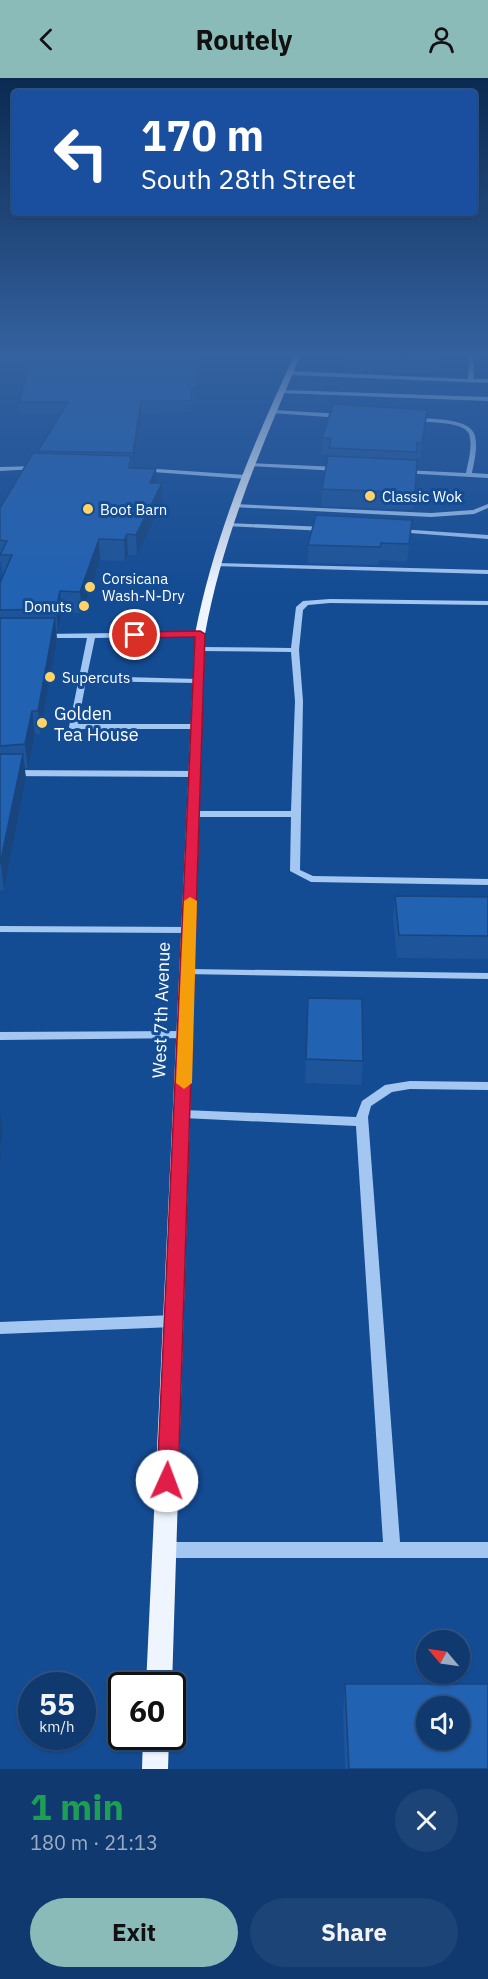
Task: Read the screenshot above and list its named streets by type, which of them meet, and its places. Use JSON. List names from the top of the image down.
{
  "streets": {
    "main road": ["West 7th Avenue"]
  },
  "places": [
    "Classic Wok",
    "Boot Barn",
    "Corsicana Wash-N-Dry",
    "Donuts",
    "Supercuts",
    "Golden Tea House"
  ],
  "north": "top left",
  "page": {
    "header": "Routely",
    "turn": ["170 m", "South 28th Street"],
    "speed": "55 km/h",
    "limit": "60",
    "heading": ["1 min", "180 m · 21:13"],
    "buttons": ["Exit", "Share"]
  }
}
